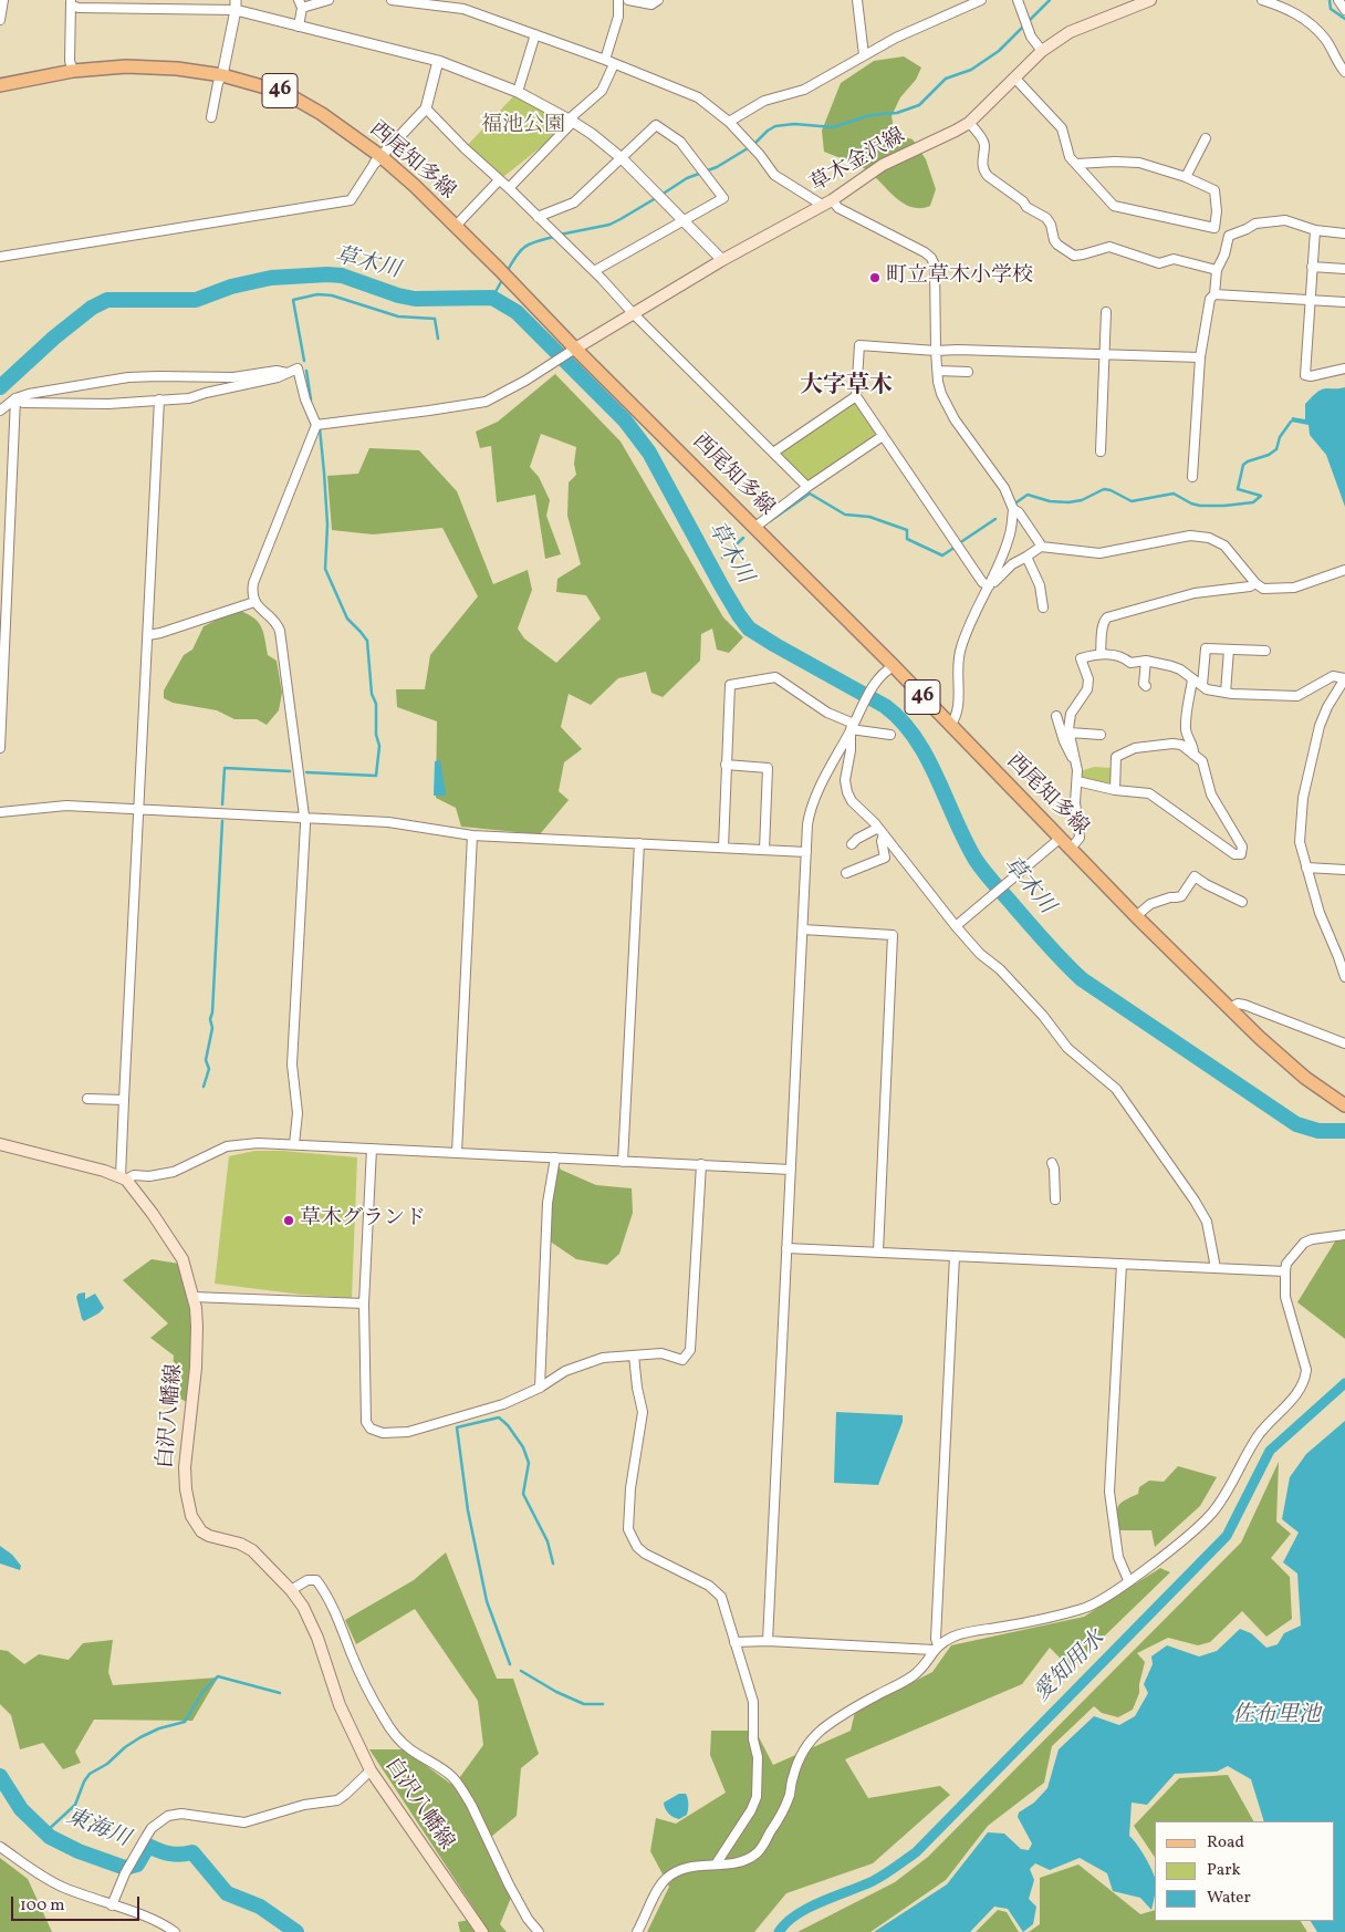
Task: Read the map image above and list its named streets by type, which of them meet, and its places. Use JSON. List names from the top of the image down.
{
  "streets": {
    "main road": [
      "46",
      "西尾知多線",
      "草木金沢線",
      "白沢八幡線"
    ]
  },
  "crossings": [
    ["西尾知多線", "草木金沢線"]
  ],
  "districts": ["大字草木"],
  "water": [
    "草木川",
    "愛知用水",
    "佐布里池",
    "東海川"
  ],
  "parks": ["福池公園"],
  "places": ["町立草木小学校", "草木グランド"],
  "legend": ["Road", "Park", "Water"],
  "scale_bar": "100 m"
}
